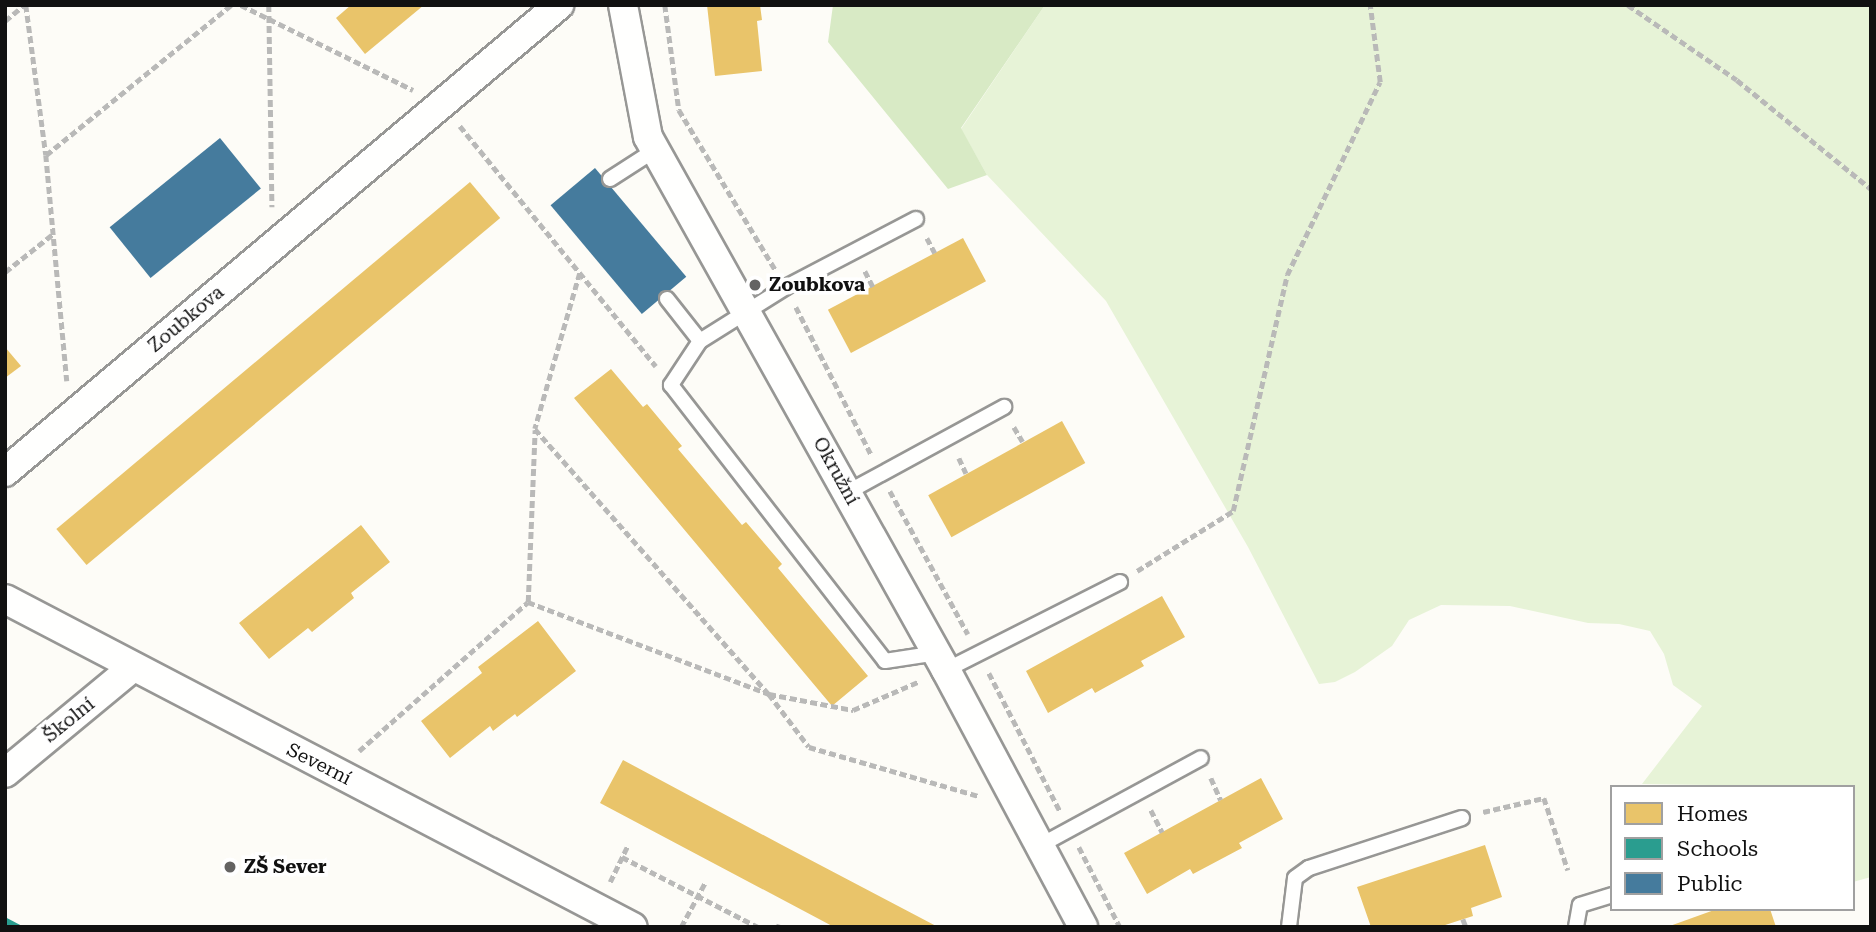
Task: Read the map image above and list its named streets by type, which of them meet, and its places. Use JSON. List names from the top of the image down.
{
  "streets": {
    "street": [
      "Zoubkova",
      "Okružní",
      "Školní",
      "Severní"
    ]
  },
  "crossings": [
    ["Školní", "Severní"]
  ],
  "places": ["Zoubkova", "ZŠ Sever"],
  "legend": ["Homes", "Schools", "Public"]
}
